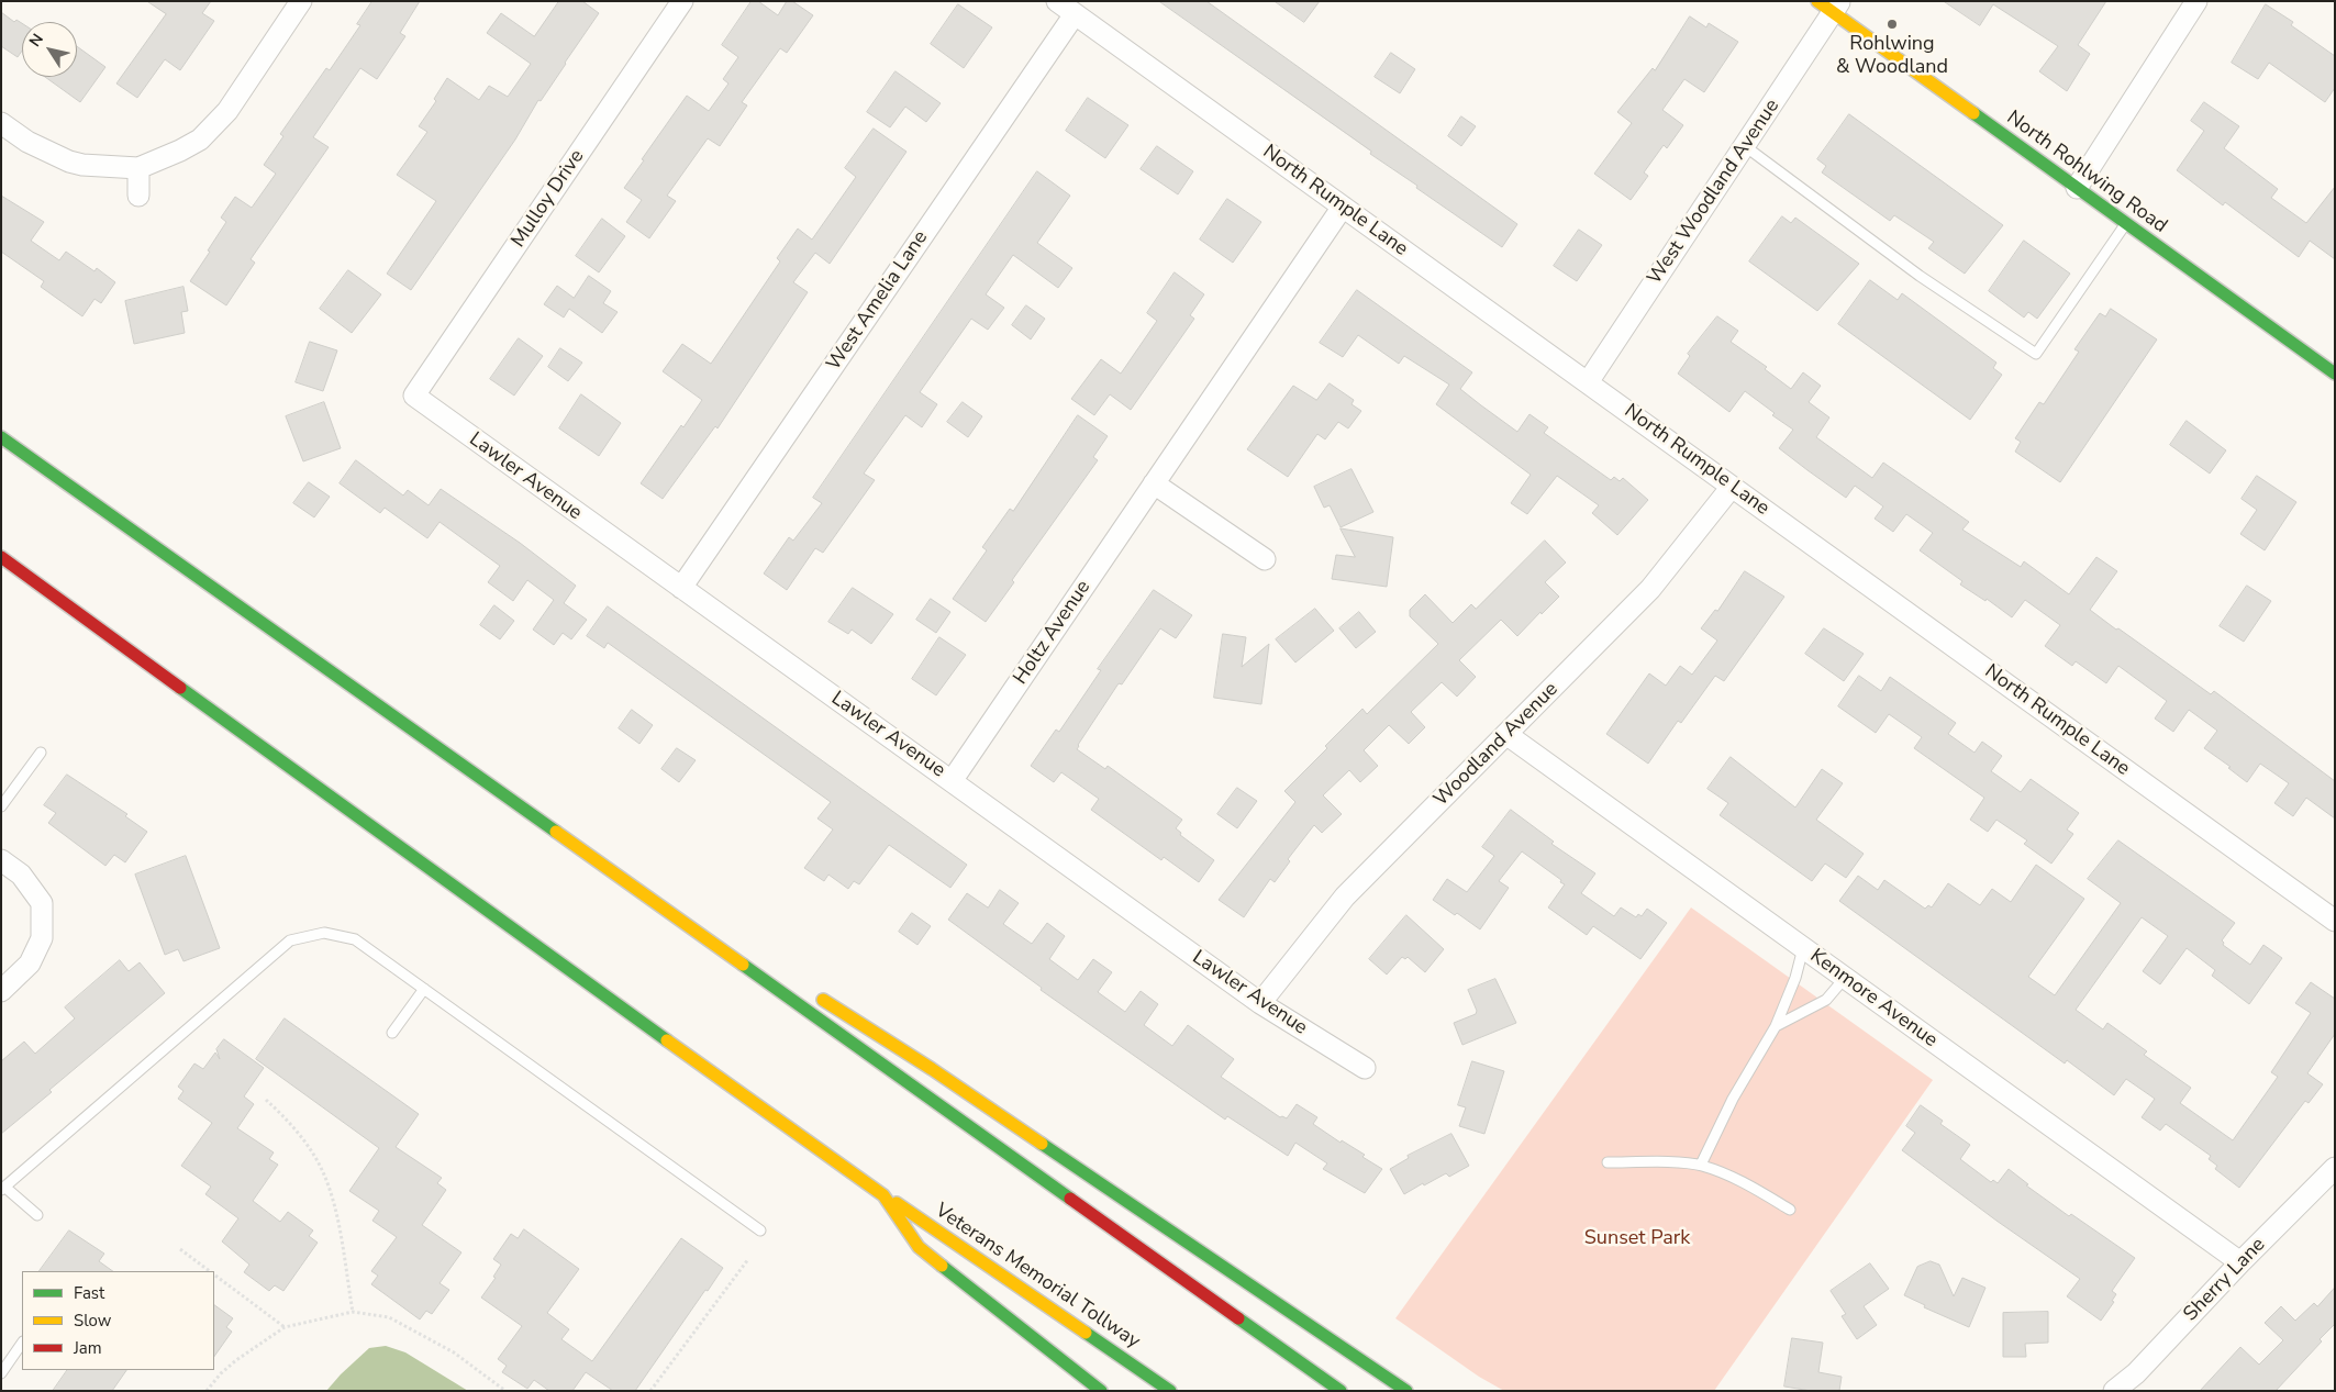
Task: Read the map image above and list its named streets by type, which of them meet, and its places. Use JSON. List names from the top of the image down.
{
  "streets": {
    "main road": ["North Rohlwing Road", "Veterans Memorial Tollway"],
    "street": [
      "West Woodland Avenue",
      "Mulloy Drive",
      "North Rumple Lane",
      "West Amelia Lane",
      "Lawler Avenue",
      "Holtz Avenue",
      "Woodland Avenue",
      "Kenmore Avenue",
      "Sherry Lane"
    ]
  },
  "crossings": [
    ["North Rohlwing Road", "West Woodland Avenue"],
    ["West Woodland Avenue", "North Rumple Lane"],
    ["Mulloy Drive", "Lawler Avenue"],
    ["North Rumple Lane", "West Amelia Lane"],
    ["North Rumple Lane", "Holtz Avenue"],
    ["North Rumple Lane", "Woodland Avenue"],
    ["West Amelia Lane", "Lawler Avenue"],
    ["Lawler Avenue", "Holtz Avenue"],
    ["Lawler Avenue", "Woodland Avenue"],
    ["Woodland Avenue", "Kenmore Avenue"],
    ["Kenmore Avenue", "Sherry Lane"]
  ],
  "parks": ["Sunset Park"],
  "places": ["Rohlwing & Woodland"],
  "legend": ["Fast", "Slow", "Jam"],
  "north": "top left"
}
